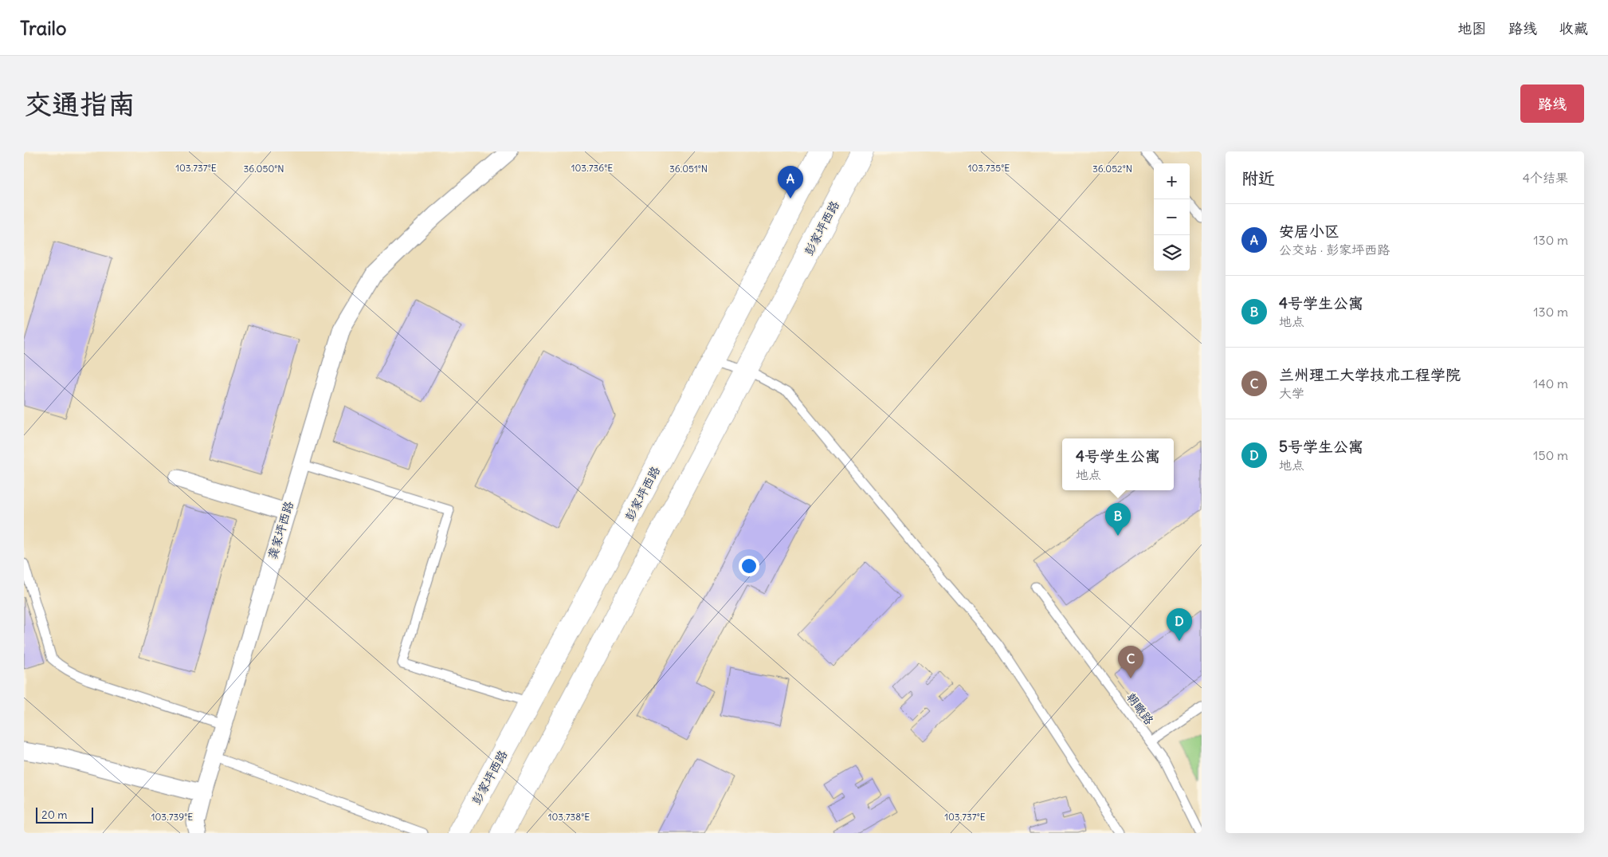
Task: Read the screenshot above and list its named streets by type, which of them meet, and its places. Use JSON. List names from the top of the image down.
{
  "streets": {
    "main road": ["彭家坪西路"],
    "street": ["龚家坪西路"],
    "lane": ["朝瞰路"]
  },
  "scale_bar": "20 m",
  "page": {
    "header": "Trailo",
    "nav": ["地图", "路线", "收藏"],
    "buttons": "路线",
    "title": "交通指南",
    "heading": ["附近", "4个结果"],
    "map_buttons": ["+", "−"],
    "pins": [
      "A",
      "B",
      "D",
      "C"
    ],
    "list": [
      {
        "mark": "A",
        "name": "安居小区",
        "note": "公交站 · 彭家坪西路",
        "value": "130 m"
      },
      {
        "mark": "B",
        "name": "4号学生公寓",
        "note": "地点",
        "value": "130 m"
      },
      {
        "mark": "C",
        "name": "兰州理工大学技术工程学院",
        "note": "大学",
        "value": "140 m"
      },
      {
        "mark": "D",
        "name": "5号学生公寓",
        "note": "地点",
        "value": "150 m"
      }
    ],
    "popup": ["4号学生公寓", "地点"],
    "scale": "20 m"
  },
  "coordinates": [
    "103.737°E",
    "103.736°E",
    "103.735°E",
    "36.051°N",
    "36.052°N",
    "36.050°N",
    "103.739°E",
    "103.738°E"
  ]
}
